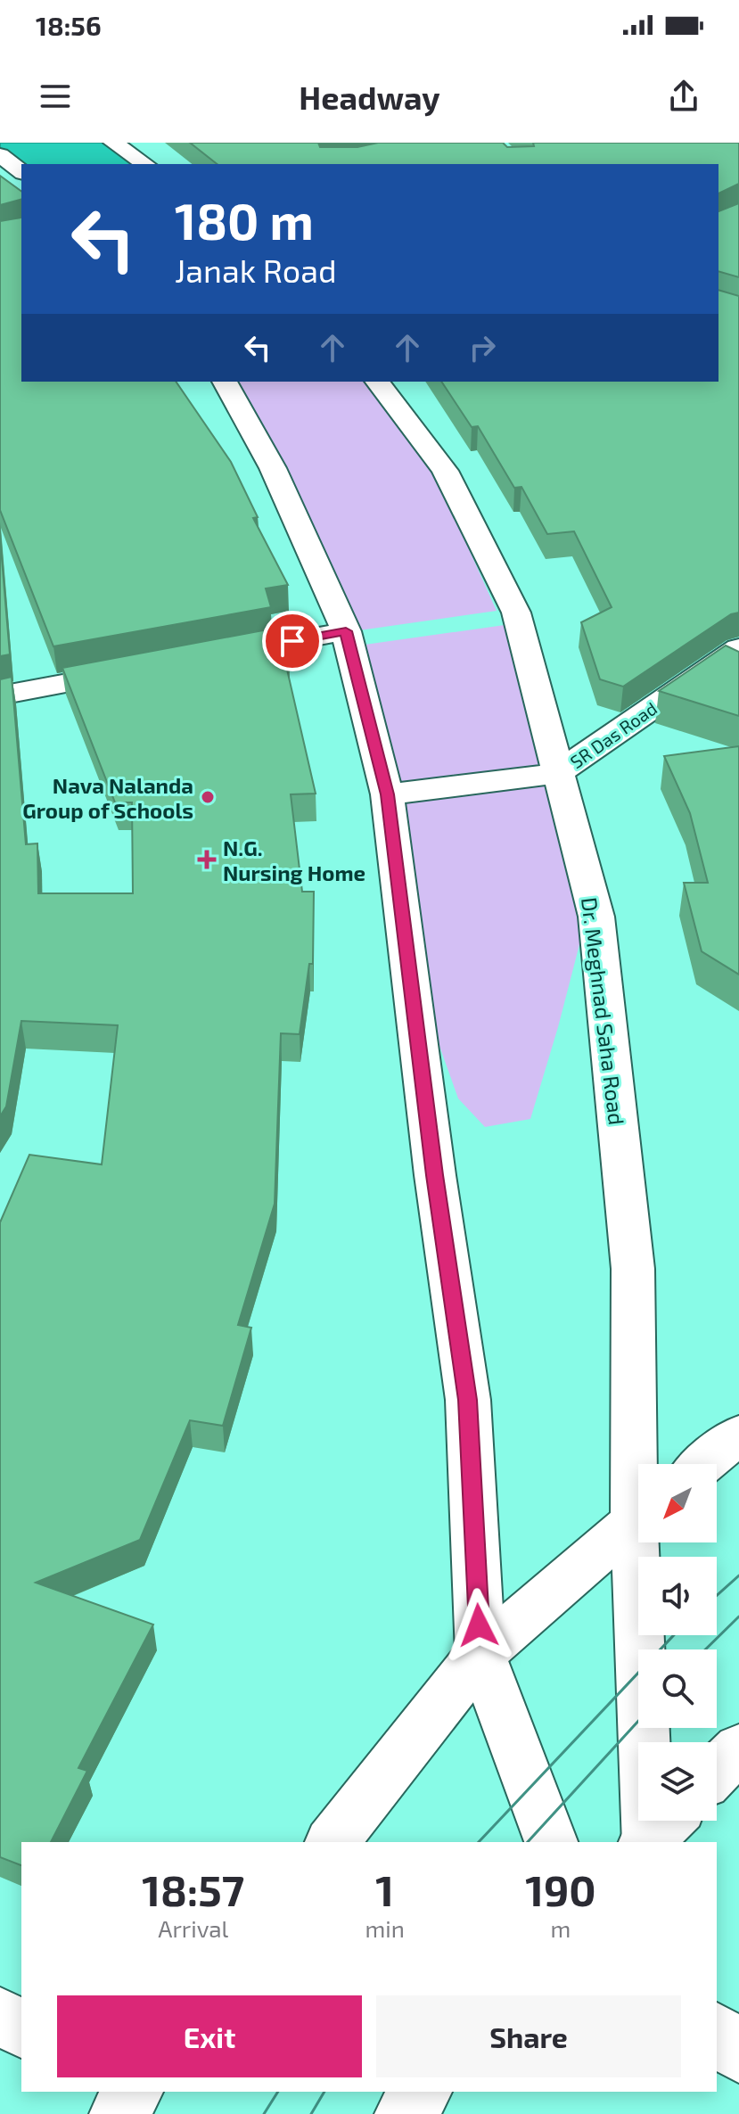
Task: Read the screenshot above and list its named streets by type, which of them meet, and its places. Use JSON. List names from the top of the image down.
{
  "streets": {
    "street": ["SR Das Road", "Dr. Meghnad Saha Road"]
  },
  "crossings": [
    ["SR Das Road", "Dr. Meghnad Saha Road"]
  ],
  "places": {
    "other": ["Nava Nalanda Group of Schools"],
    "health": ["N.G. Nursing Home"]
  },
  "north": "bottom left",
  "page": {
    "status": "18:56",
    "header": "Headway",
    "turn": ["180 m", "Janak Road"],
    "eta": [
      "18:57",
      "Arrival",
      "1",
      "min",
      "190",
      "m"
    ],
    "buttons": ["Exit", "Share"]
  }
}
